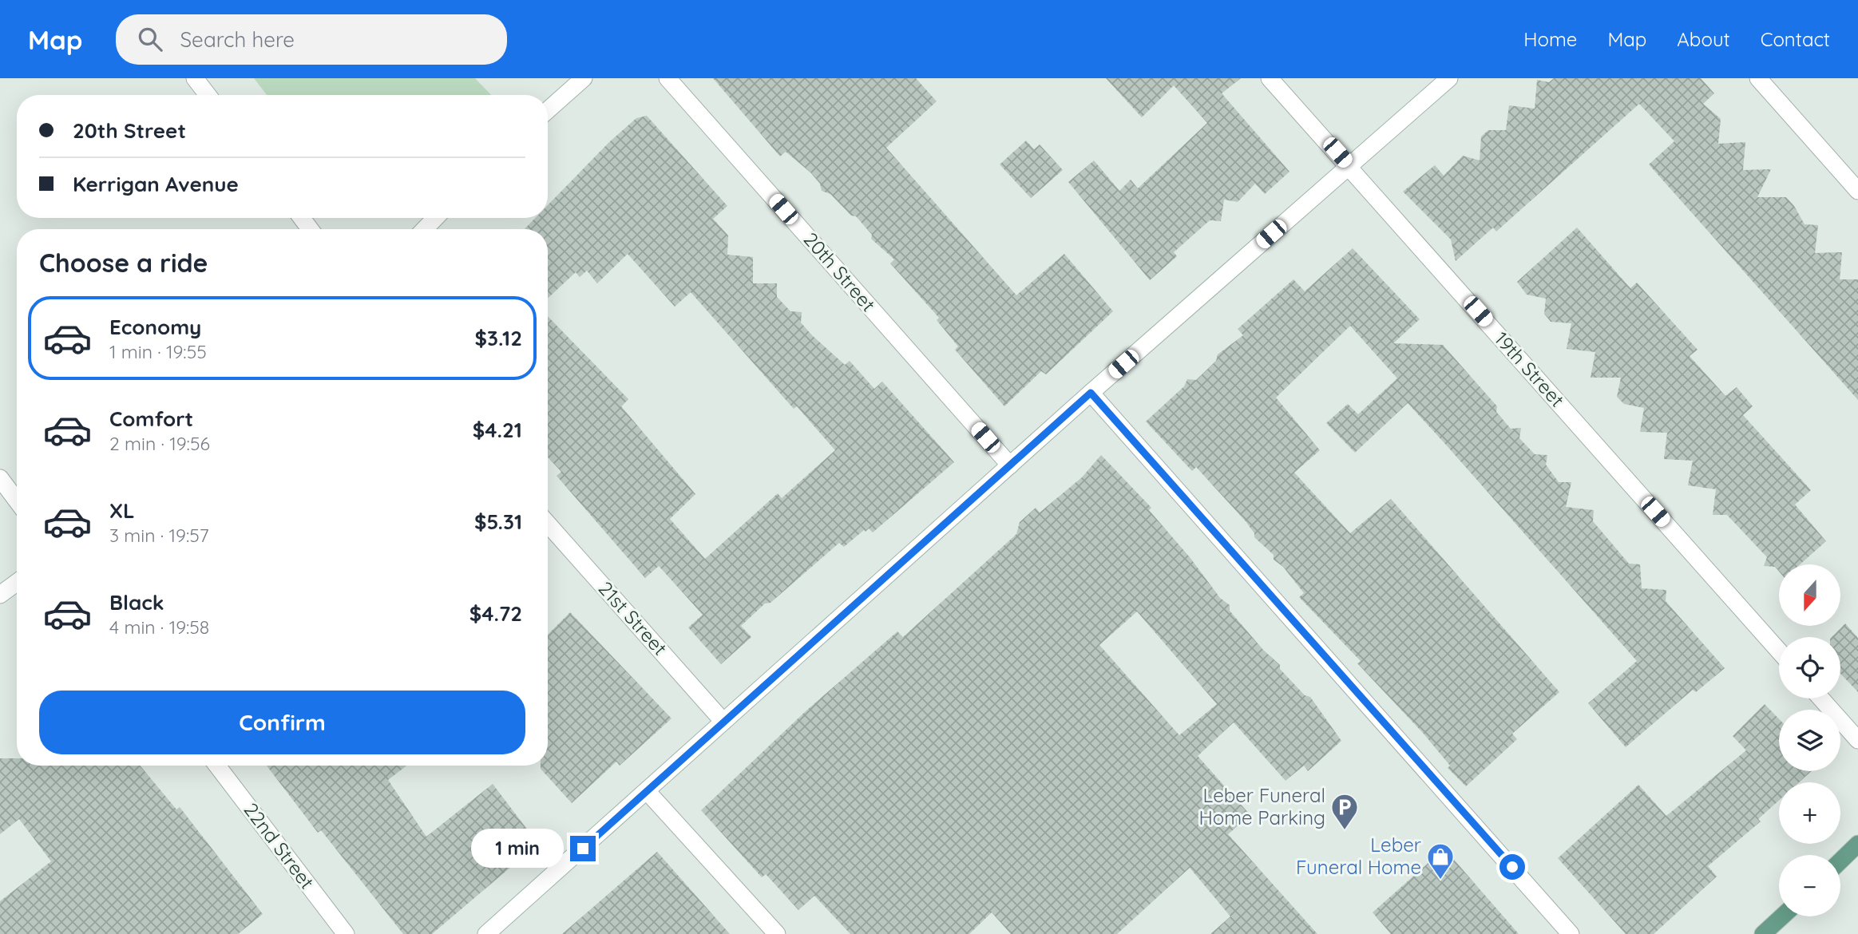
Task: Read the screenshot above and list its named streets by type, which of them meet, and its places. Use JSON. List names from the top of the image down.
{
  "streets": {
    "street": [
      "20th Street",
      "19th Street",
      "21st Street",
      "22nd Street"
    ]
  },
  "places": {
    "parking": ["Leber Funeral Home Parking"],
    "shop": ["Leber Funeral Home"]
  },
  "north": "bottom",
  "page": {
    "header": "Map",
    "search": "Search here",
    "nav": [
      "Home",
      "Map",
      "About",
      "Contact"
    ],
    "banner": ["20th Street", "Kerrigan Avenue"],
    "heading": "Choose a ride",
    "list": [
      {
        "name": "Economy",
        "note": "1 min · 19:55",
        "value": "$3.12"
      },
      {
        "name": "Comfort",
        "note": "2 min · 19:56",
        "value": "$4.21"
      },
      {
        "name": "XL",
        "note": "3 min · 19:57",
        "value": "$5.31"
      },
      {
        "name": "Black",
        "note": "4 min · 19:58",
        "value": "$4.72"
      }
    ],
    "map_buttons": ["+", "−"],
    "buttons": "Confirm",
    "bubble": "1 min"
  }
}
